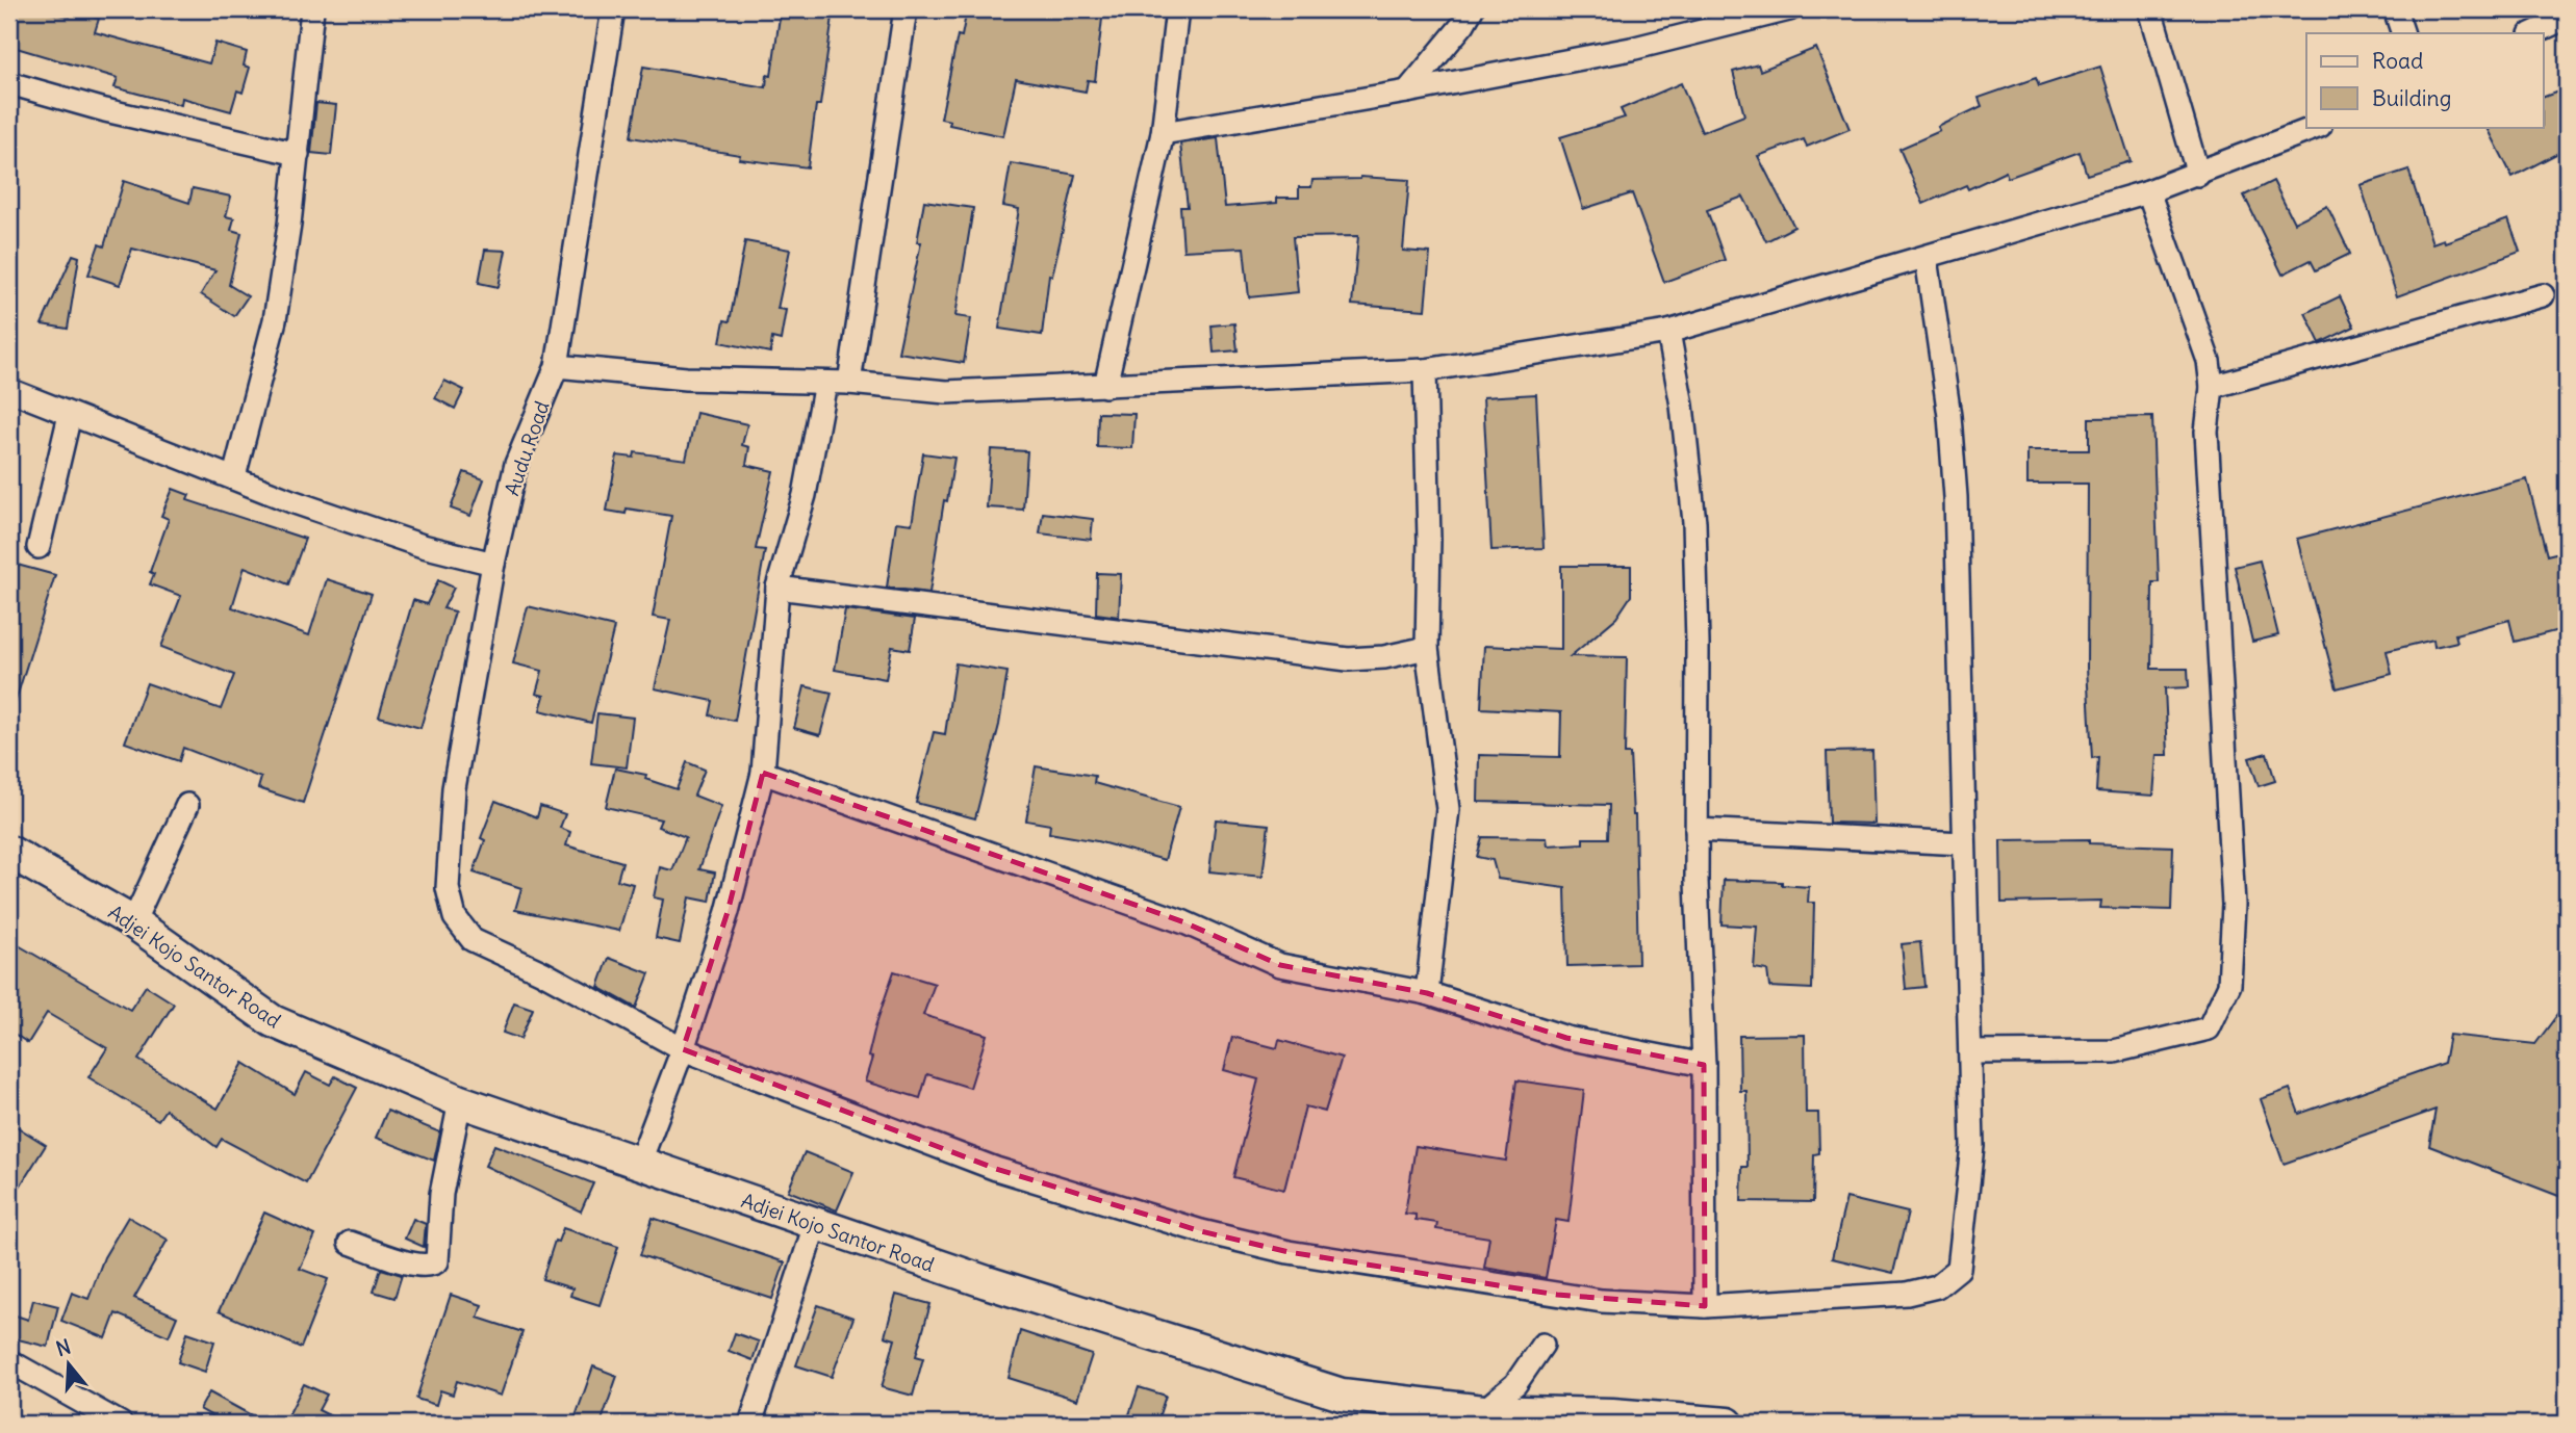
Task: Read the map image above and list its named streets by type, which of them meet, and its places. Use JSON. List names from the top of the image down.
{
  "streets": {
    "street": ["Audu Road", "Adjei Kojo Santor Road"]
  },
  "legend": ["Road", "Building"],
  "north": "top"
}
